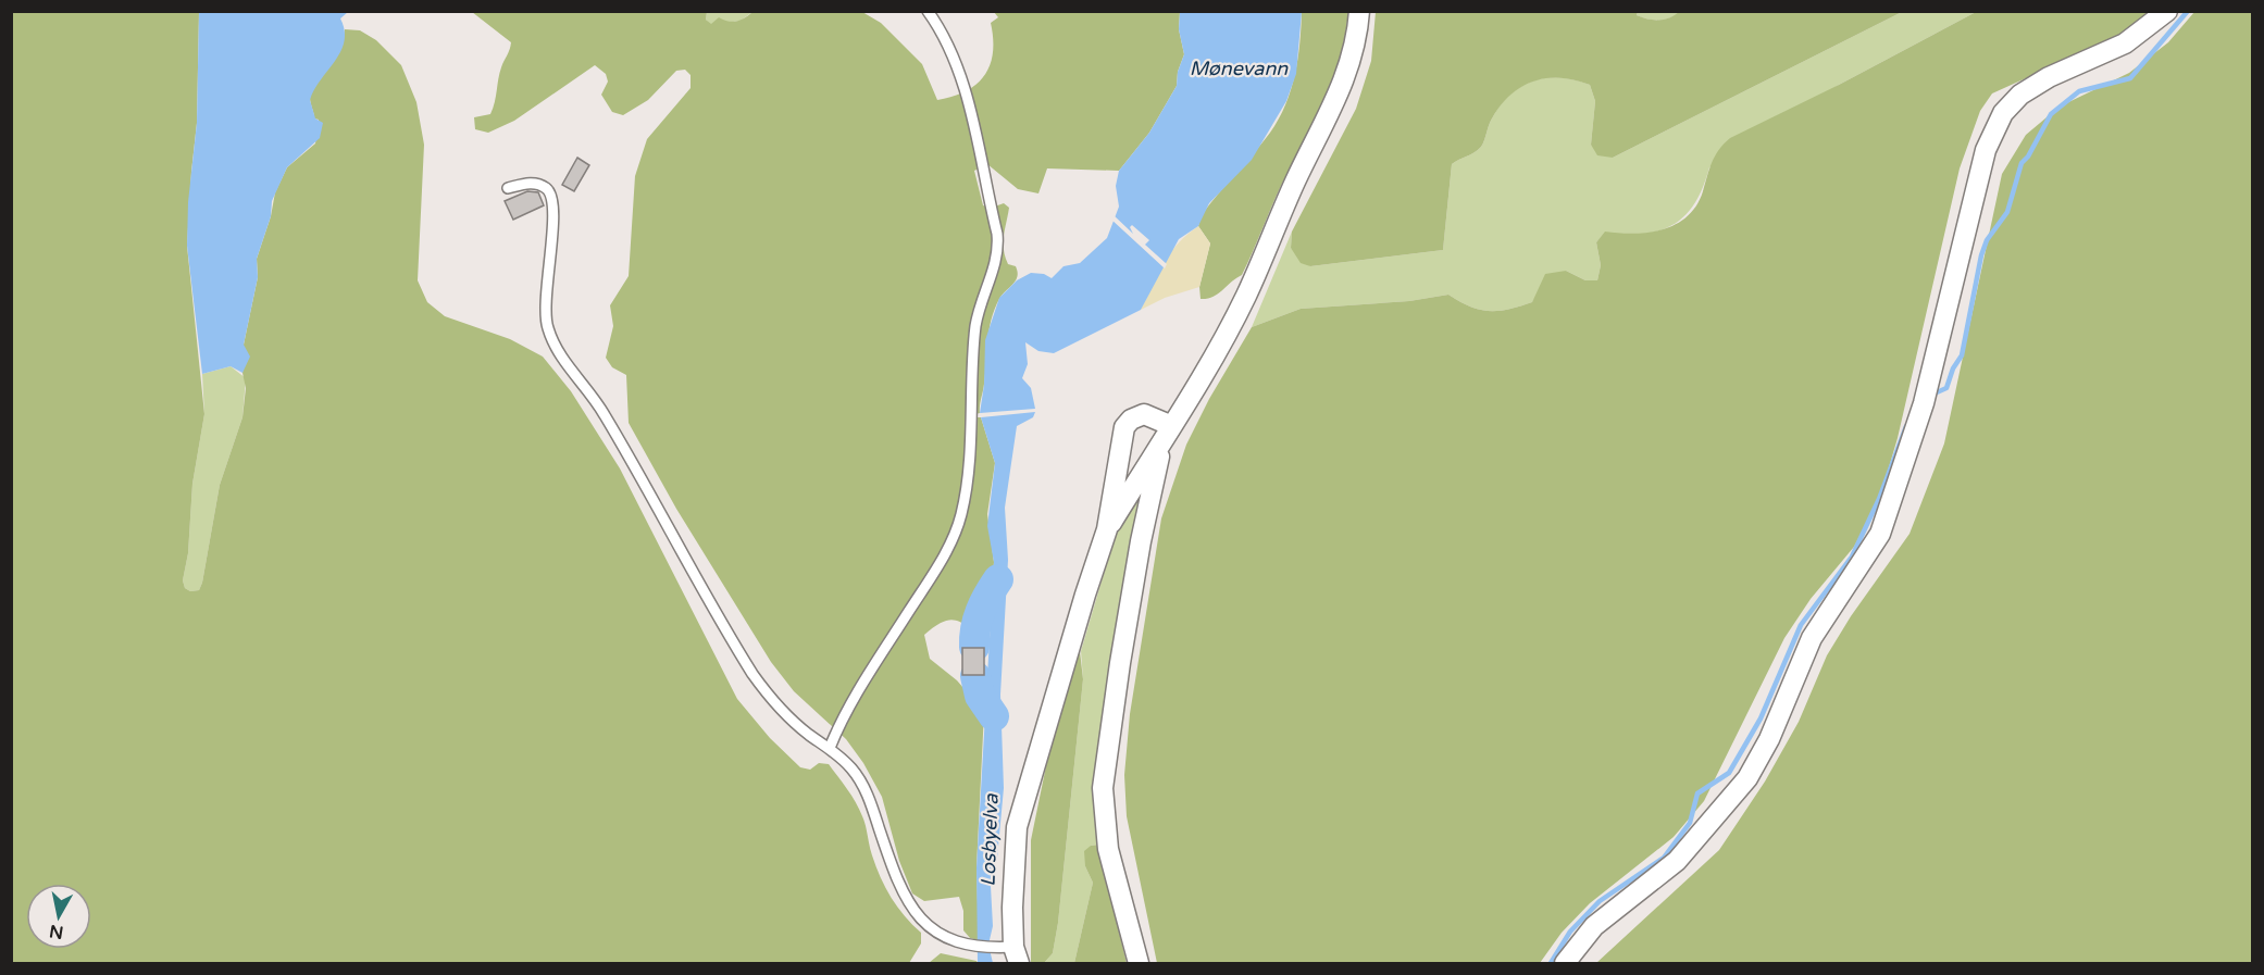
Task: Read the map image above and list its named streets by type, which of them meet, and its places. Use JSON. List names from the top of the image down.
{
  "water": ["Mønevann", "Losbyelva"],
  "north": "bottom"
}
